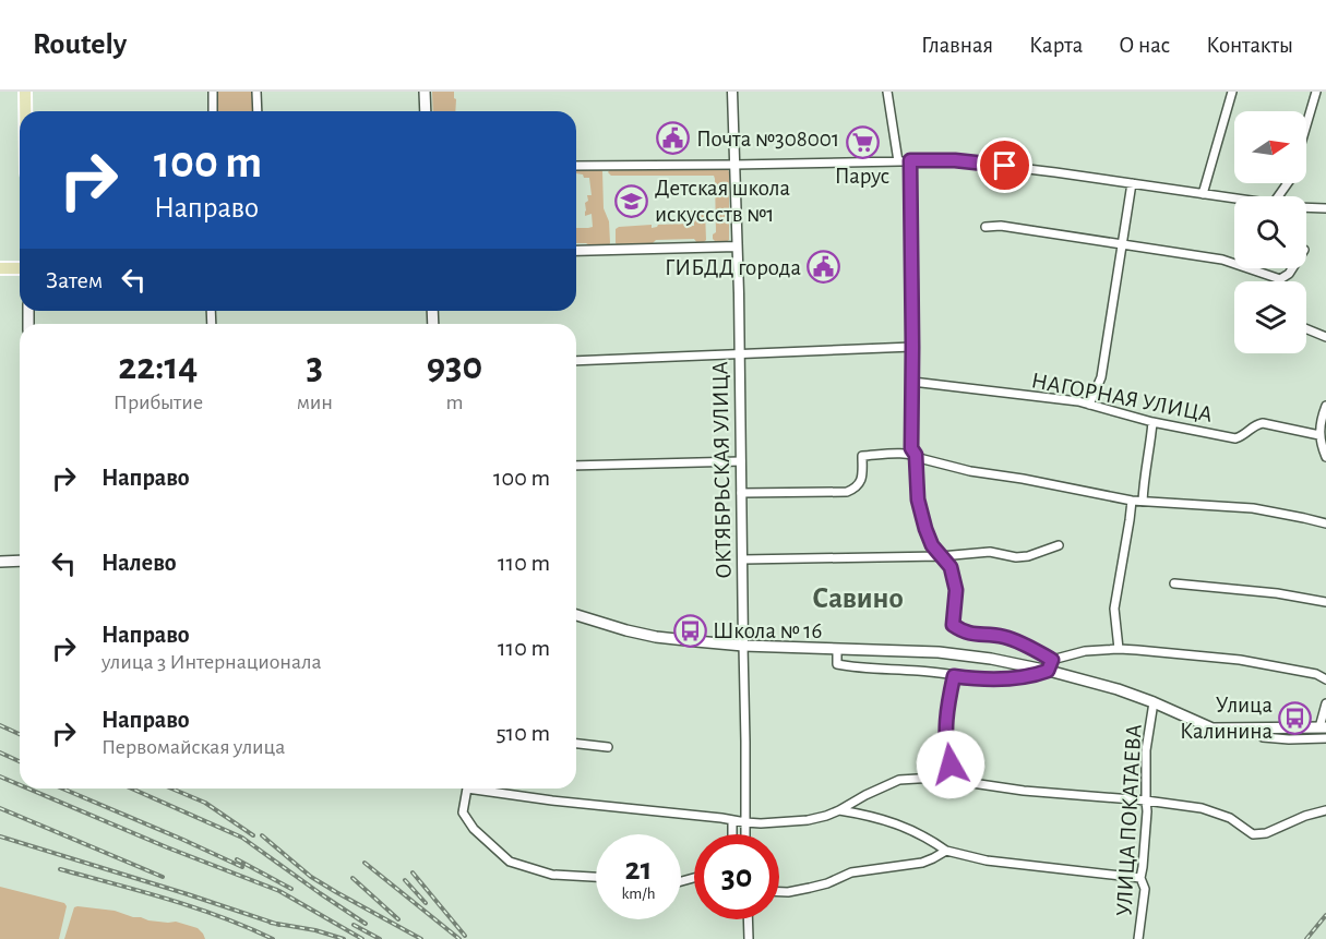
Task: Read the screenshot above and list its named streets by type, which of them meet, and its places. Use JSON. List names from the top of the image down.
{
  "streets": {
    "street": ["НАГОРНАЯ УЛИЦА", "ОКТЯБРЬСКАЯ УЛИЦА", "УЛИЦА ПОКАТАЕВА"]
  },
  "districts": ["Савино"],
  "places": {
    "public building": ["Почта №308001", "ГИБДД города"],
    "supermarket": ["Парус"],
    "school or university": ["Детская школа искуссств №1"],
    "bus stop": ["Школа № 16", "Улица Калинина"]
  },
  "north": "right",
  "page": {
    "header": "Routely",
    "nav": [
      "Главная",
      "Карта",
      "О нас",
      "Контакты"
    ],
    "turn": ["100 m", "Направо"],
    "then": "Затем",
    "eta": [
      "22:14",
      "Прибытие",
      "3",
      "мин",
      "930",
      "m"
    ],
    "list": [
      {
        "name": "Направо",
        "value": "100 m"
      },
      {
        "name": "Налево",
        "value": "110 m"
      },
      {
        "name": "Направо",
        "note": "улица 3 Интернационала",
        "value": "110 m"
      },
      {
        "name": "Направо",
        "note": "Первомайская улица",
        "value": "510 m"
      }
    ],
    "speed": "21 km/h",
    "limit": "30"
  }
}
